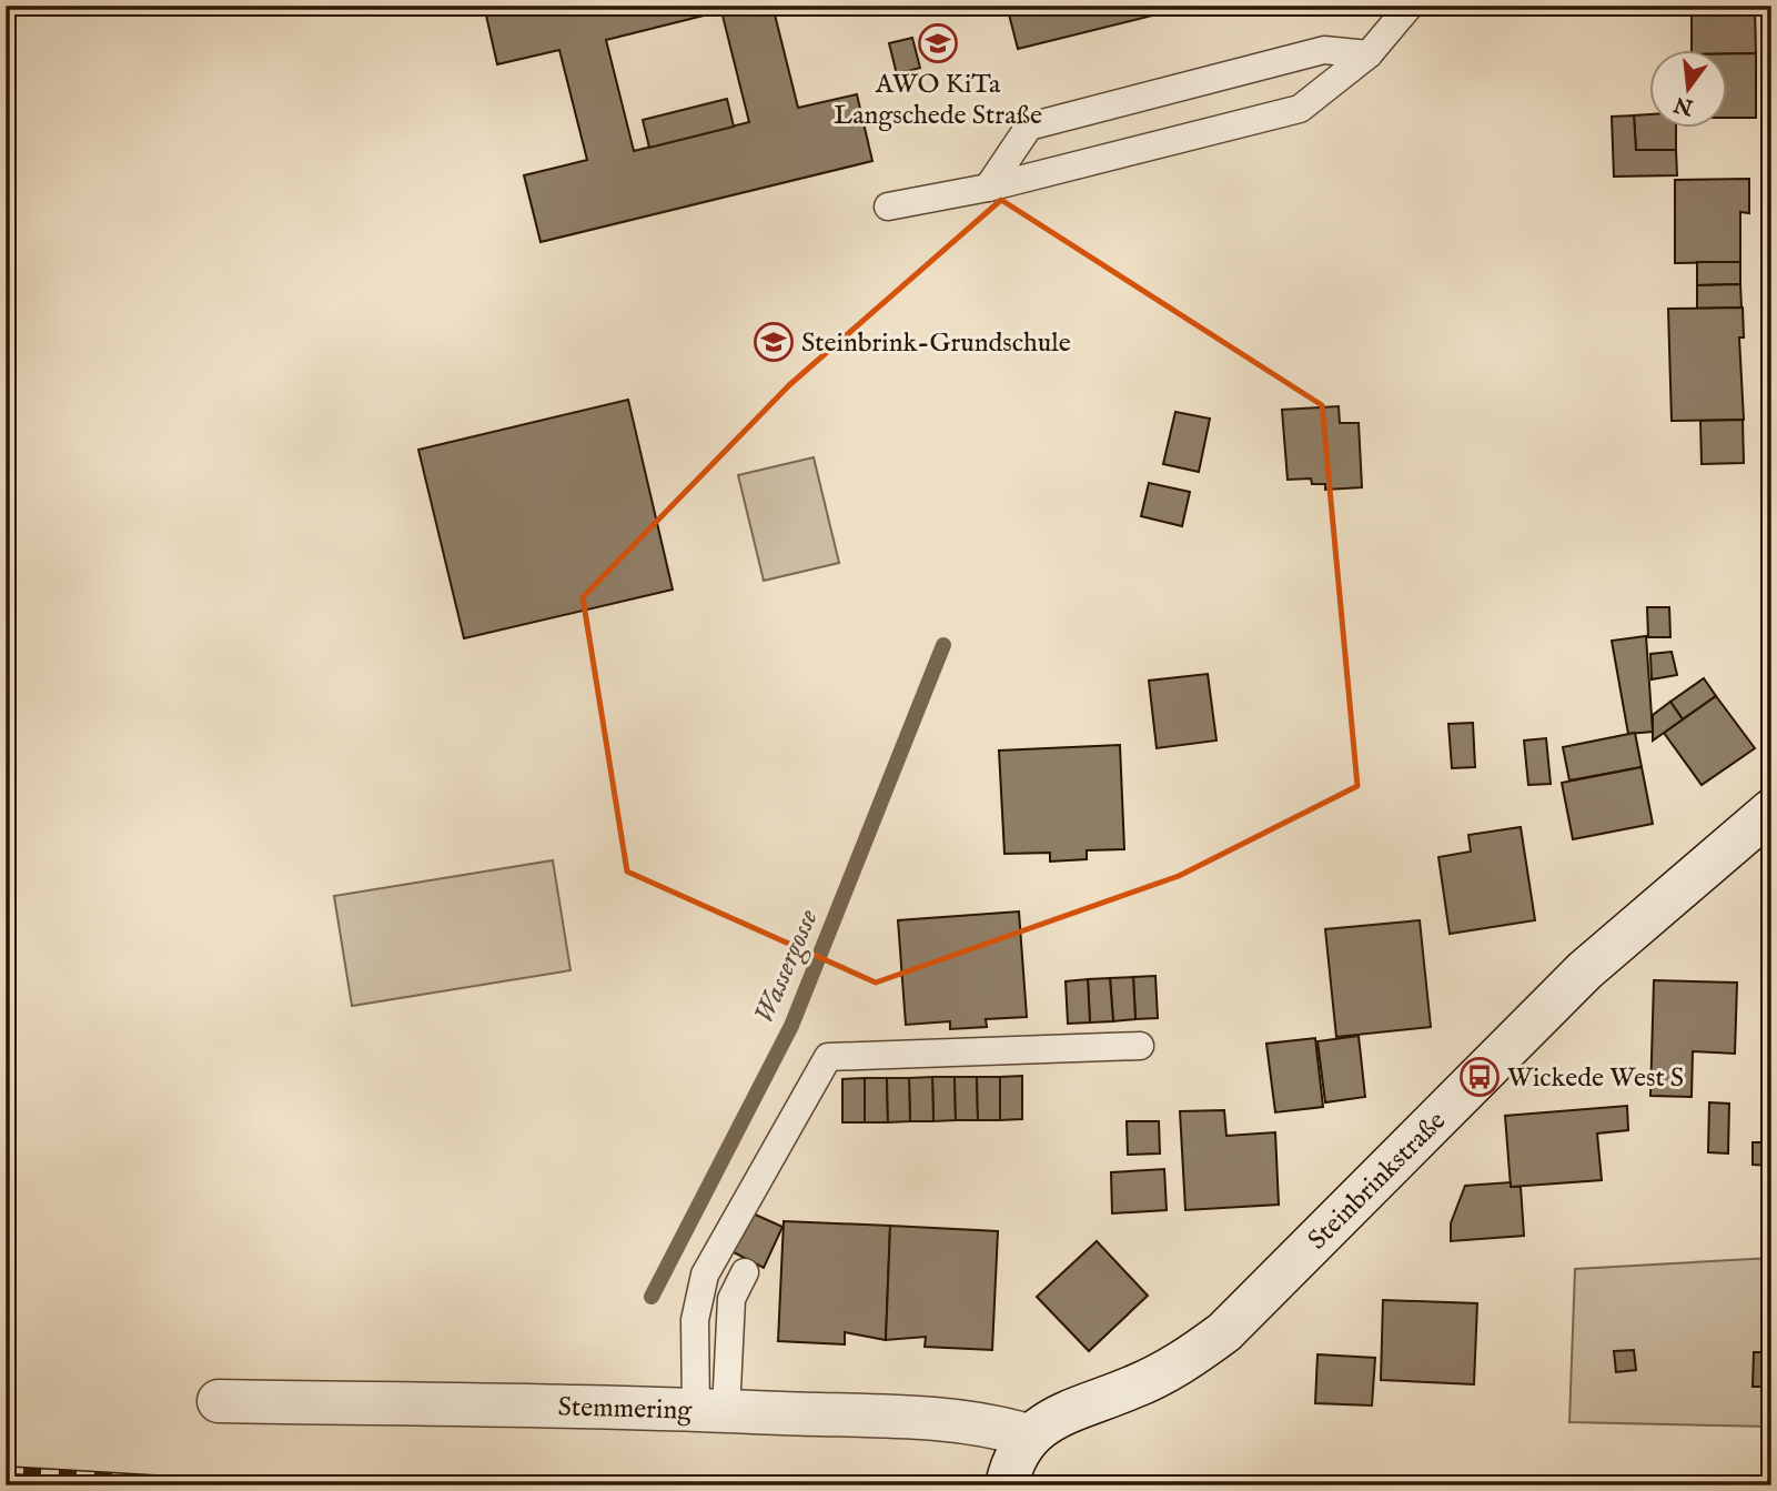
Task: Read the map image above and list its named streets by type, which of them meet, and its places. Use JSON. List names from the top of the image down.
{
  "streets": {
    "street": ["Steinbrinkstraße", "Stemmering"]
  },
  "crossings": [
    ["Steinbrinkstraße", "Stemmering"]
  ],
  "water": ["Wassergosse"],
  "places": {
    "school or university": ["AWO KiTa Langschede Straße", "Steinbrink-Grundschule"],
    "bus stop": ["Wickede West S"]
  },
  "north": "bottom"
}
